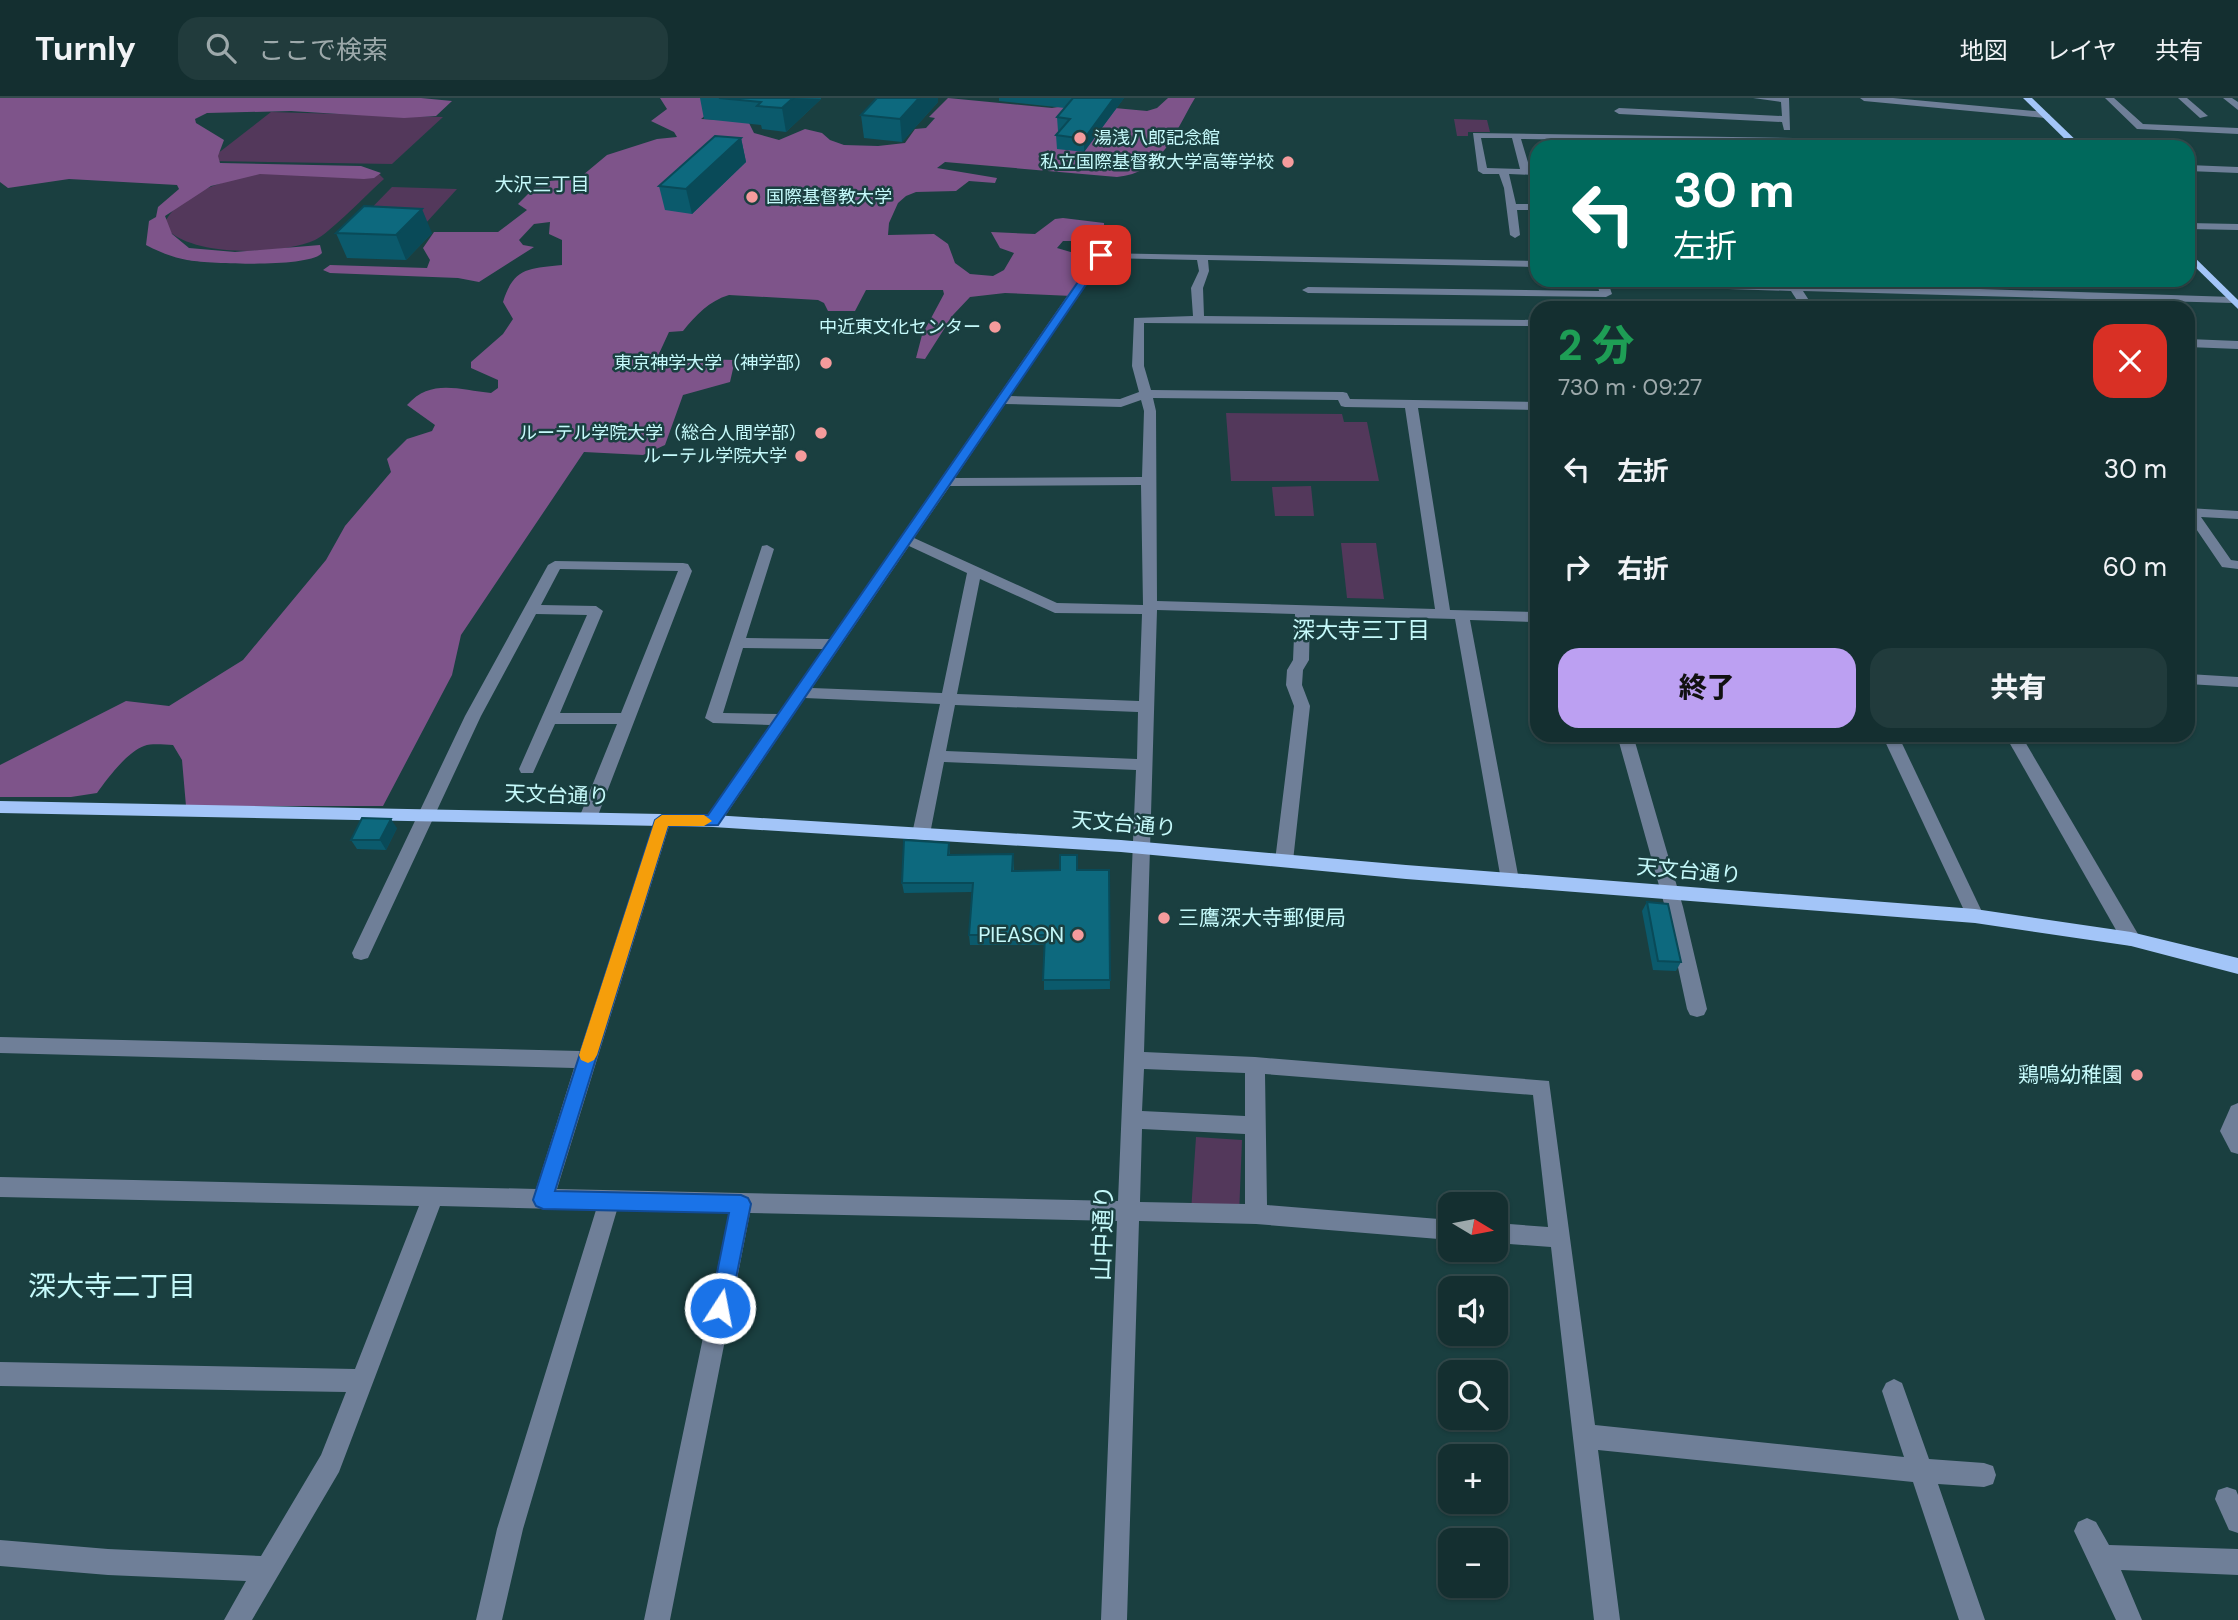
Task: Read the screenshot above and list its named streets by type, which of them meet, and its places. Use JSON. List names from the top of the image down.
{
  "streets": {
    "main road": ["天文台通り"],
    "street": ["山中通り"]
  },
  "crossings": [
    ["天文台通り", "山中通り"]
  ],
  "districts": ["大沢三丁目", "深大寺三丁目", "深大寺二丁目"],
  "places": [
    "湯浅八郎記念館",
    "私立国際基督教大学高等学校",
    "国際基督教大学",
    "中近東文化センター",
    "東京神学大学（神学部）",
    "ルーテル学院大学（総合人間学部）",
    "ルーテル学院大学",
    "三鷹深大寺郵便局",
    "PIEASON",
    "鶏鳴幼稚園"
  ],
  "north": "right",
  "page": {
    "header": "Turnly",
    "search": "ここで検索",
    "nav": ["地図", "レイヤ", "共有"],
    "turn": ["30 m", "左折"],
    "heading": ["2 分", "730 m · 09:27"],
    "list": [
      {
        "name": "左折",
        "value": "30 m"
      },
      {
        "name": "右折",
        "value": "60 m"
      }
    ],
    "buttons": ["終了", "共有"],
    "map_buttons": ["+", "−"]
  }
}
